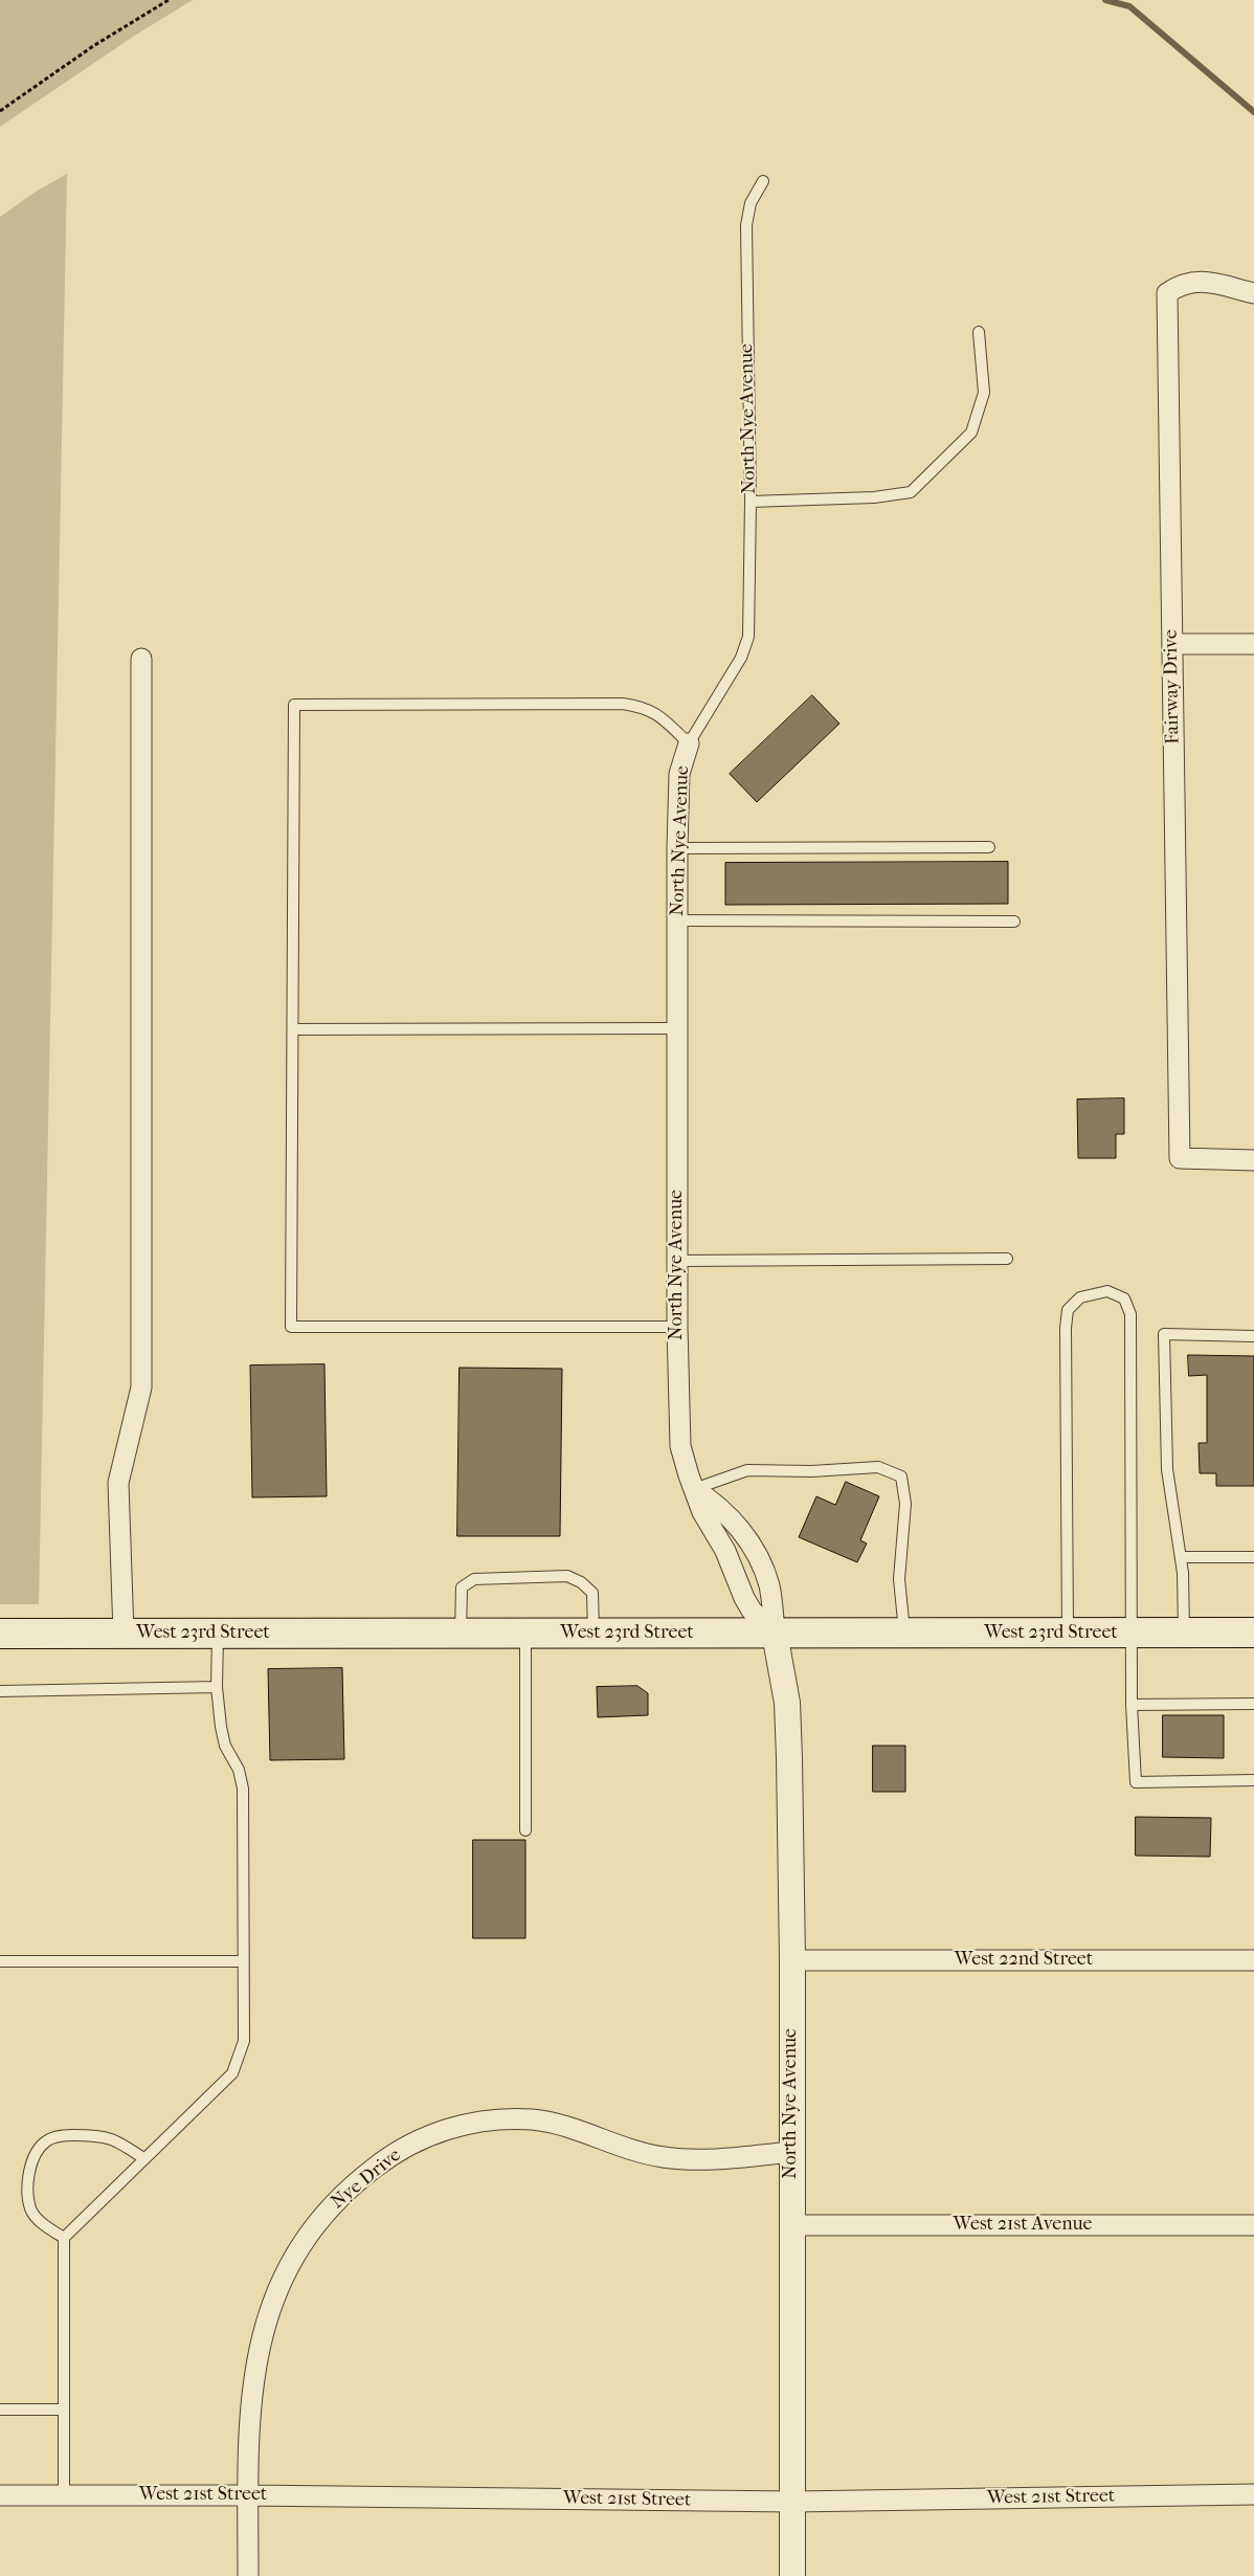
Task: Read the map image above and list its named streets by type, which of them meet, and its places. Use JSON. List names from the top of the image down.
{
  "streets": {
    "main road": ["West 23rd Street"],
    "street": [
      "North Nye Avenue",
      "Fairway Drive",
      "West 22nd Street",
      "Nye Drive",
      "West 21st Avenue",
      "West 21st Street"
    ]
  },
  "crossings": [
    ["North Nye Avenue", "West 23rd Street"],
    ["North Nye Avenue", "West 22nd Street"],
    ["North Nye Avenue", "Nye Drive"],
    ["North Nye Avenue", "West 21st Avenue"],
    ["North Nye Avenue", "West 21st Street"],
    ["Nye Drive", "West 21st Street"]
  ]
}
